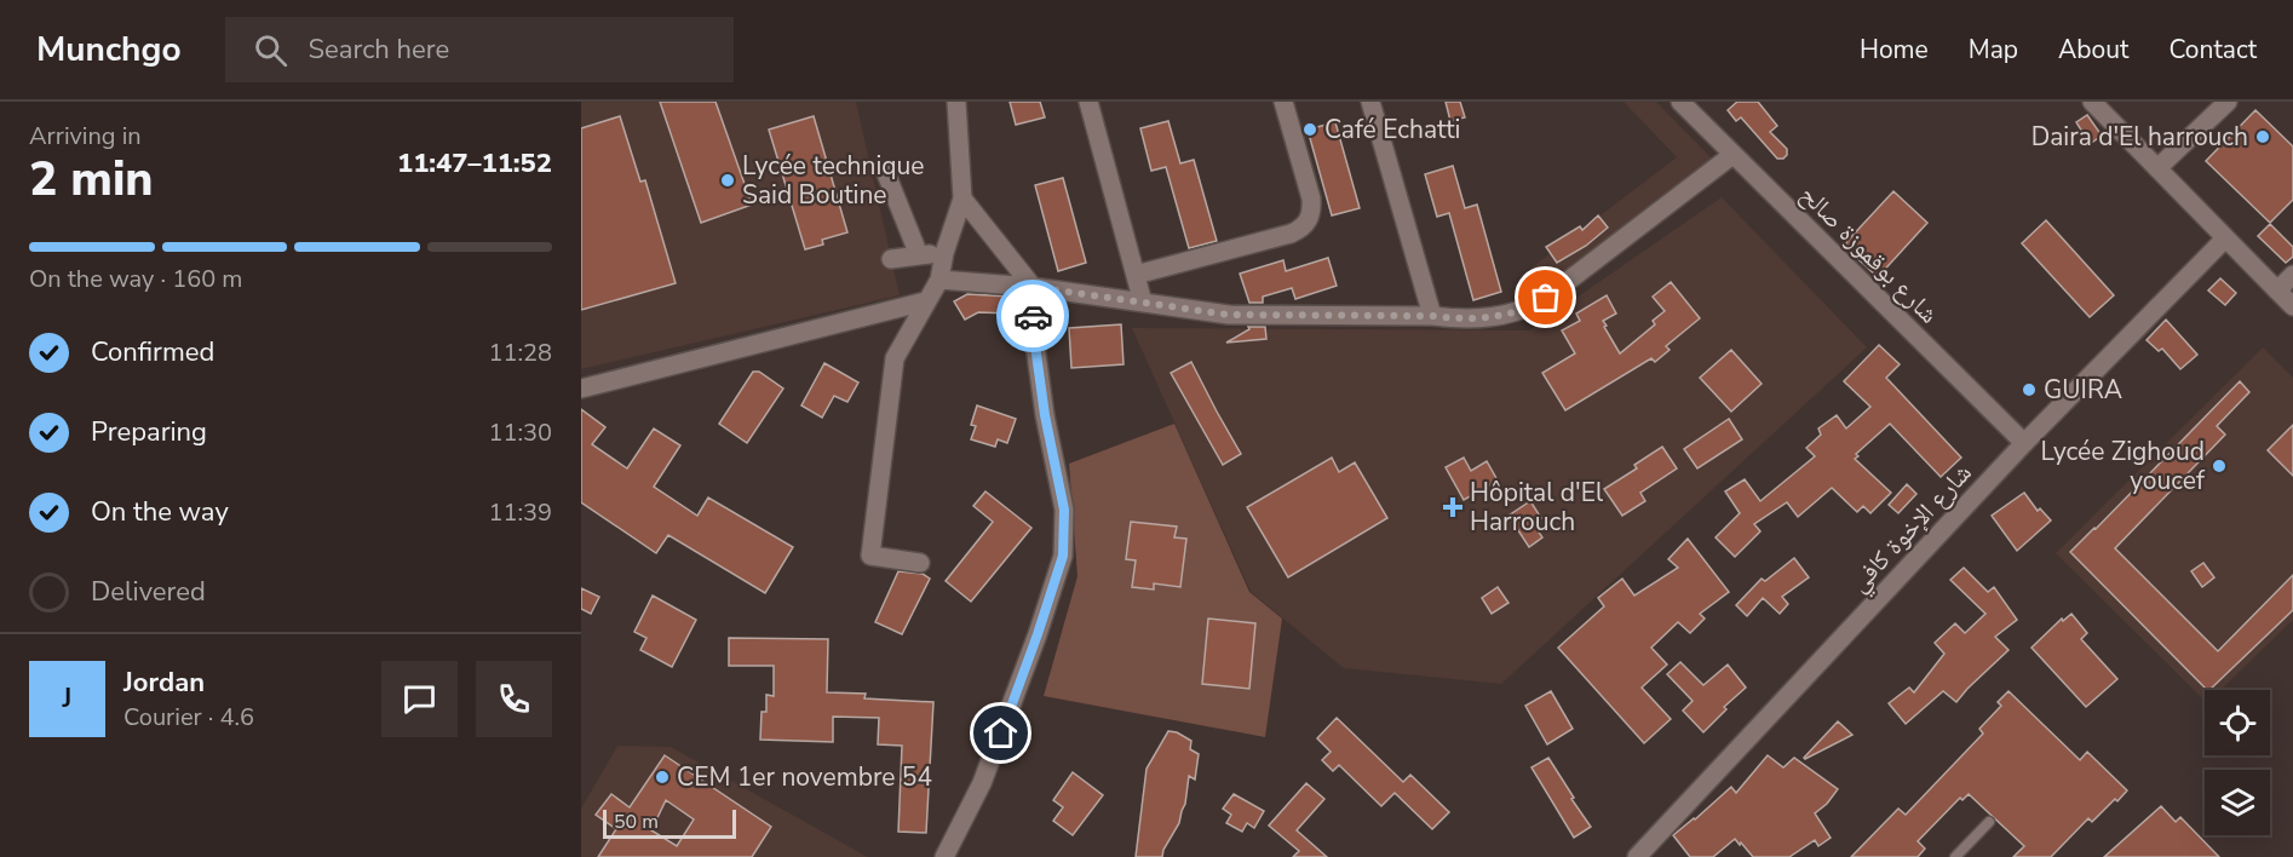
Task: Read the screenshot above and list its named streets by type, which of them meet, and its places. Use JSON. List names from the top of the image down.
{
  "streets": {
    "street": ["شارع بوقموزة صالح", "شارع الإخوة كافي"]
  },
  "crossings": [
    ["شارع بوقموزة صالح", "شارع الإخوة كافي"]
  ],
  "places": {
    "other": [
      "Café Echatti",
      "Daira d'El harrouch",
      "Lycée technique Said Boutine",
      "GUIRA",
      "Lycée Zighoud youcef",
      "CEM 1er novembre 54"
    ],
    "health": ["Hôpital d'El Harrouch"]
  },
  "scale_bar": "50 m",
  "page": {
    "header": "Munchgo",
    "search": "Search here",
    "nav": [
      "Home",
      "Map",
      "About",
      "Contact"
    ],
    "heading": ["2 min", "Arriving in", "11:47–11:52"],
    "panel": ["Jordan", "Courier · 4.6"],
    "bar": "On the way · 160 m",
    "list": [
      ["Confirmed", "11:28"],
      ["Preparing", "11:30"],
      ["On the way", "11:39"],
      "Delivered"
    ],
    "round": "J",
    "scale": "50 m"
  }
}
